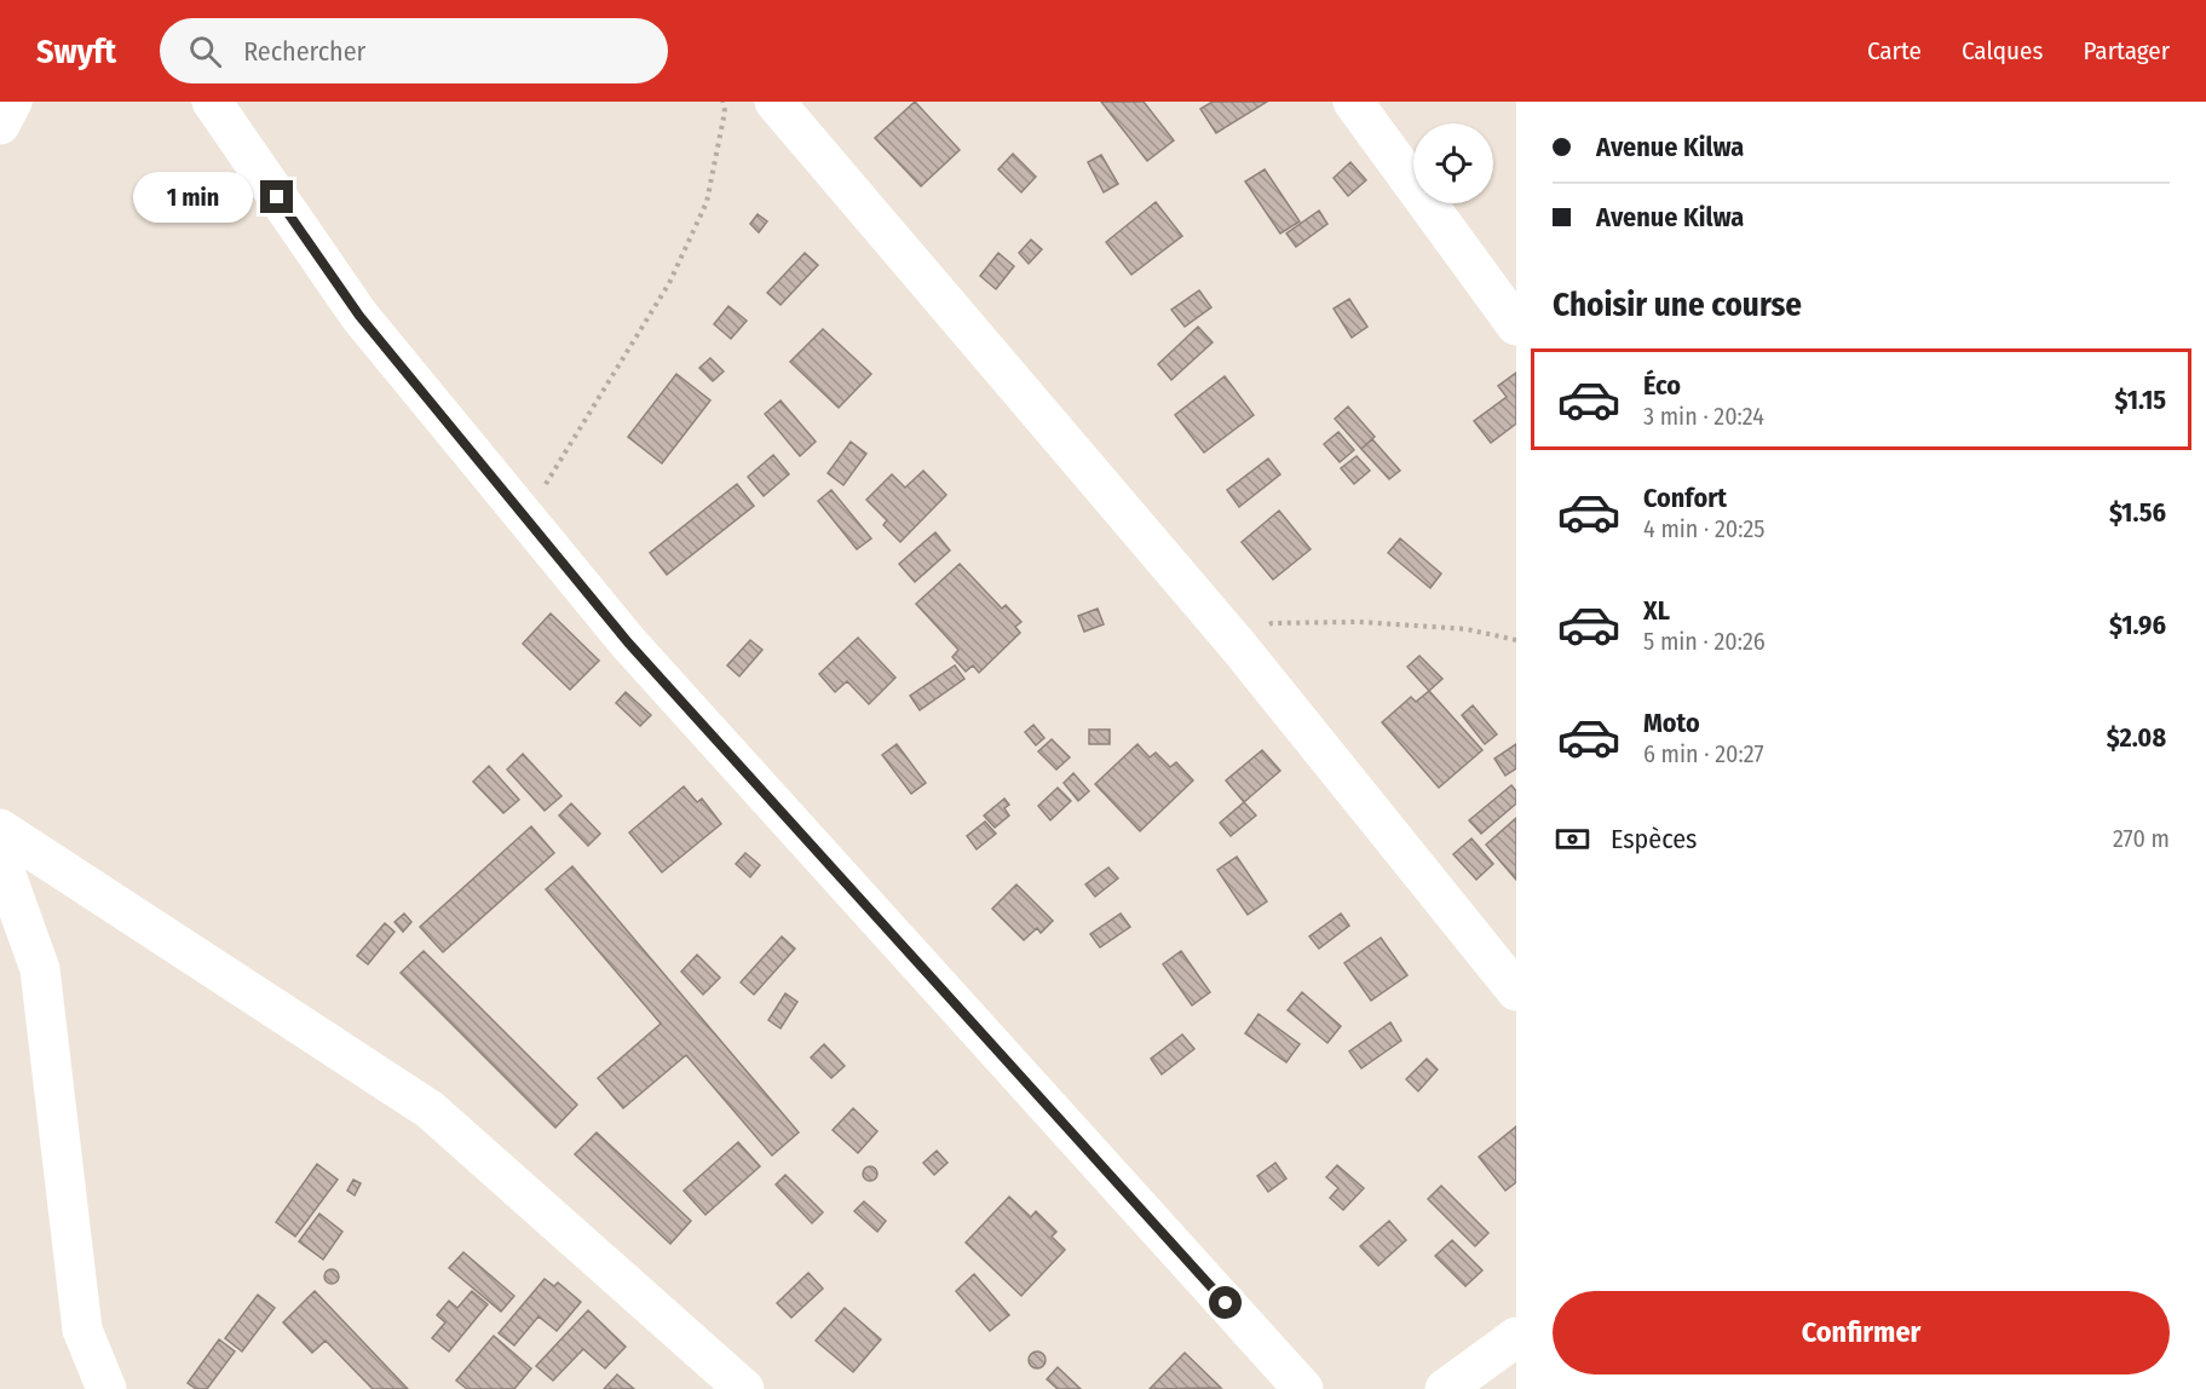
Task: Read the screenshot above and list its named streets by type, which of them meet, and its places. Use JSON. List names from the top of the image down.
{
  "page": {
    "header": "Swyft",
    "search": "Rechercher",
    "nav": ["Carte", "Calques", "Partager"],
    "banner": ["Avenue Kilwa", "Avenue Kilwa"],
    "bubble": "1 min",
    "heading": "Choisir une course",
    "list": [
      {
        "name": "Éco",
        "note": "3 min · 20:24",
        "value": "$1.15"
      },
      {
        "name": "Confort",
        "note": "4 min · 20:25",
        "value": "$1.56"
      },
      {
        "name": "XL",
        "note": "5 min · 20:26",
        "value": "$1.96"
      },
      {
        "name": "Moto",
        "note": "6 min · 20:27",
        "value": "$2.08"
      }
    ],
    "pay": ["Espèces", "270 m"],
    "buttons": "Confirmer"
  }
}
